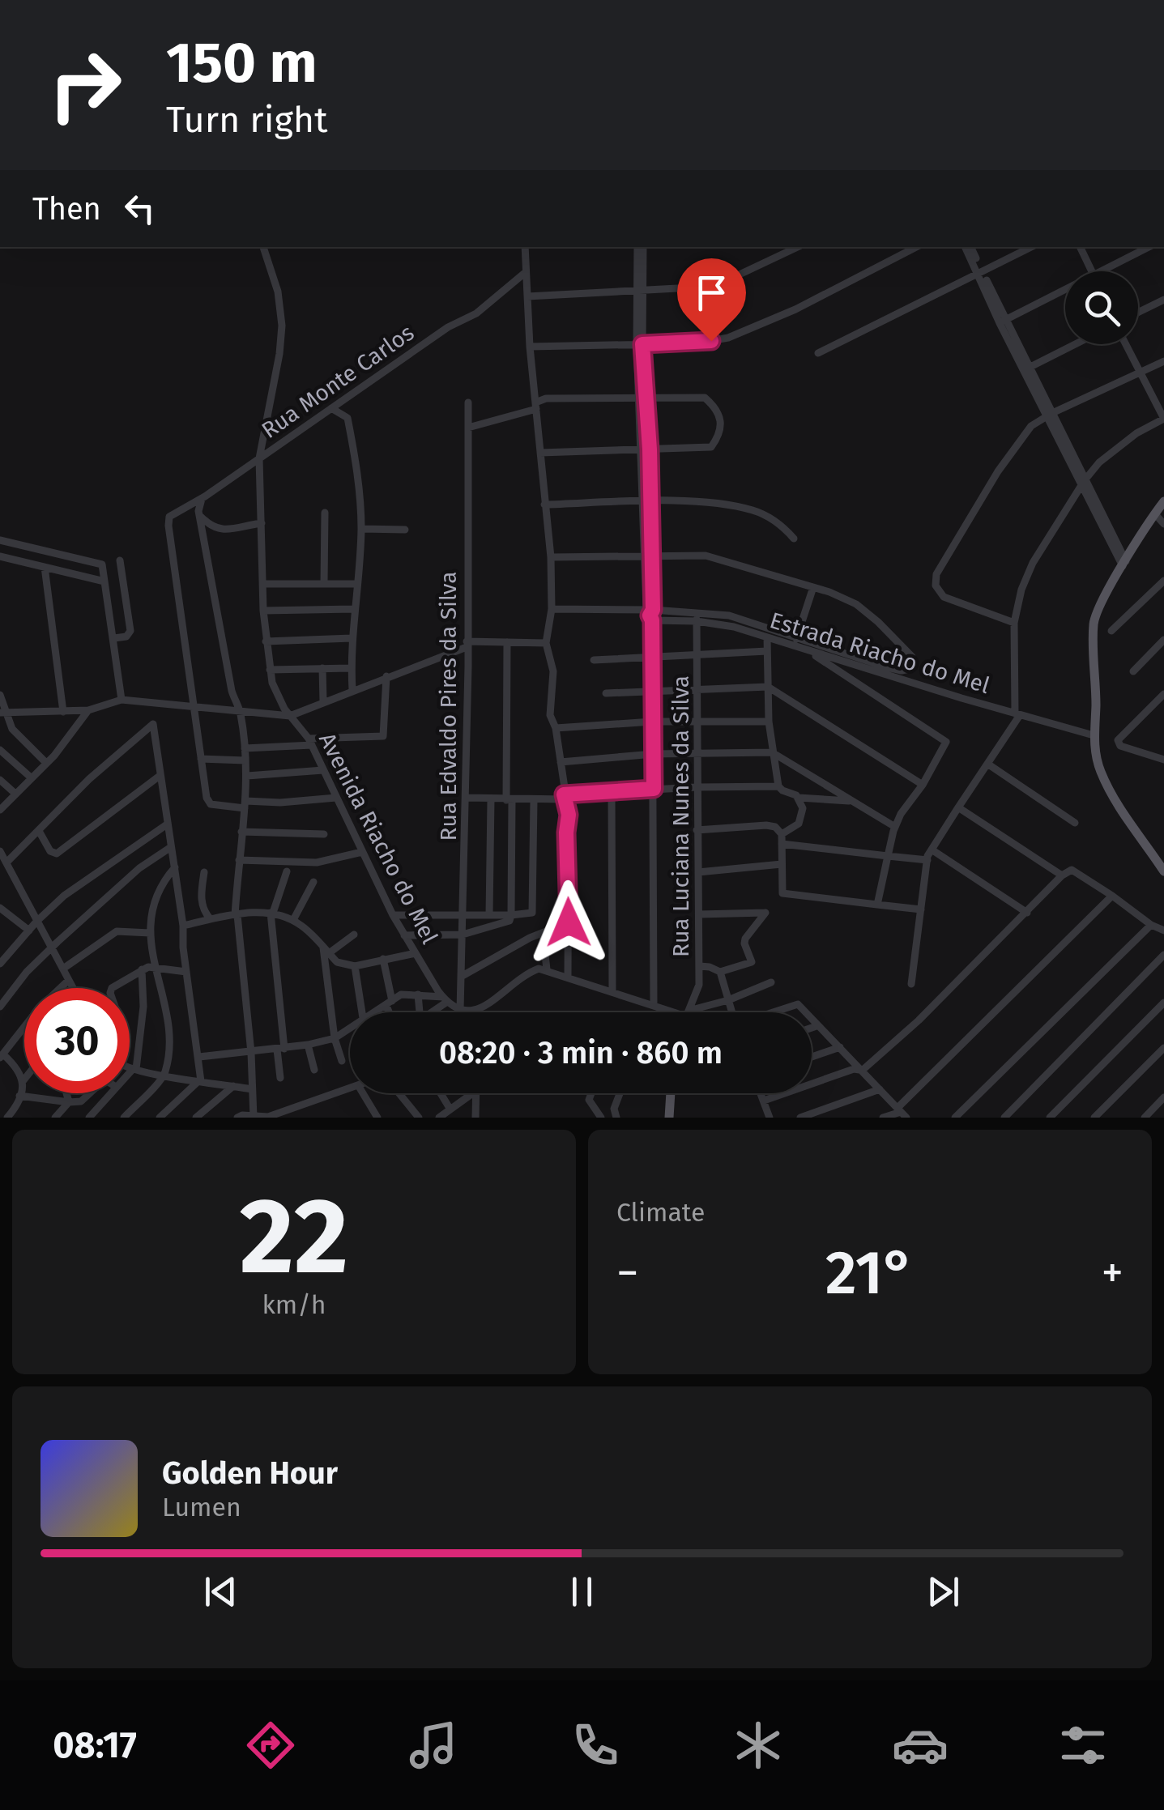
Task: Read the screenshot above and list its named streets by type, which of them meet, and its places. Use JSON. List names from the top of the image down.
{
  "streets": {
    "street": [
      "Rua Monte Carlos",
      "Estrada Riacho do Mel",
      "Rua Edvaldo Pires da Silva",
      "Rua Luciana Nunes da Silva",
      "Avenida Riacho do Mel"
    ]
  },
  "crossings": [
    ["Rua Monte Carlos", "Avenida Riacho do Mel"],
    ["Estrada Riacho do Mel", "Rua Luciana Nunes da Silva"],
    ["Rua Edvaldo Pires da Silva", "Avenida Riacho do Mel"]
  ],
  "page": {
    "turn": ["150 m", "Turn right"],
    "then": "Then",
    "limit": "30",
    "trip": "08:20 · 3 min · 860 m",
    "tile": [
      ["22", "km/h"],
      "Climate"
    ],
    "heat": ["−", "21°", "+"],
    "song": ["Golden Hour", "Lumen"],
    "tabs": "08:17"
  }
}
